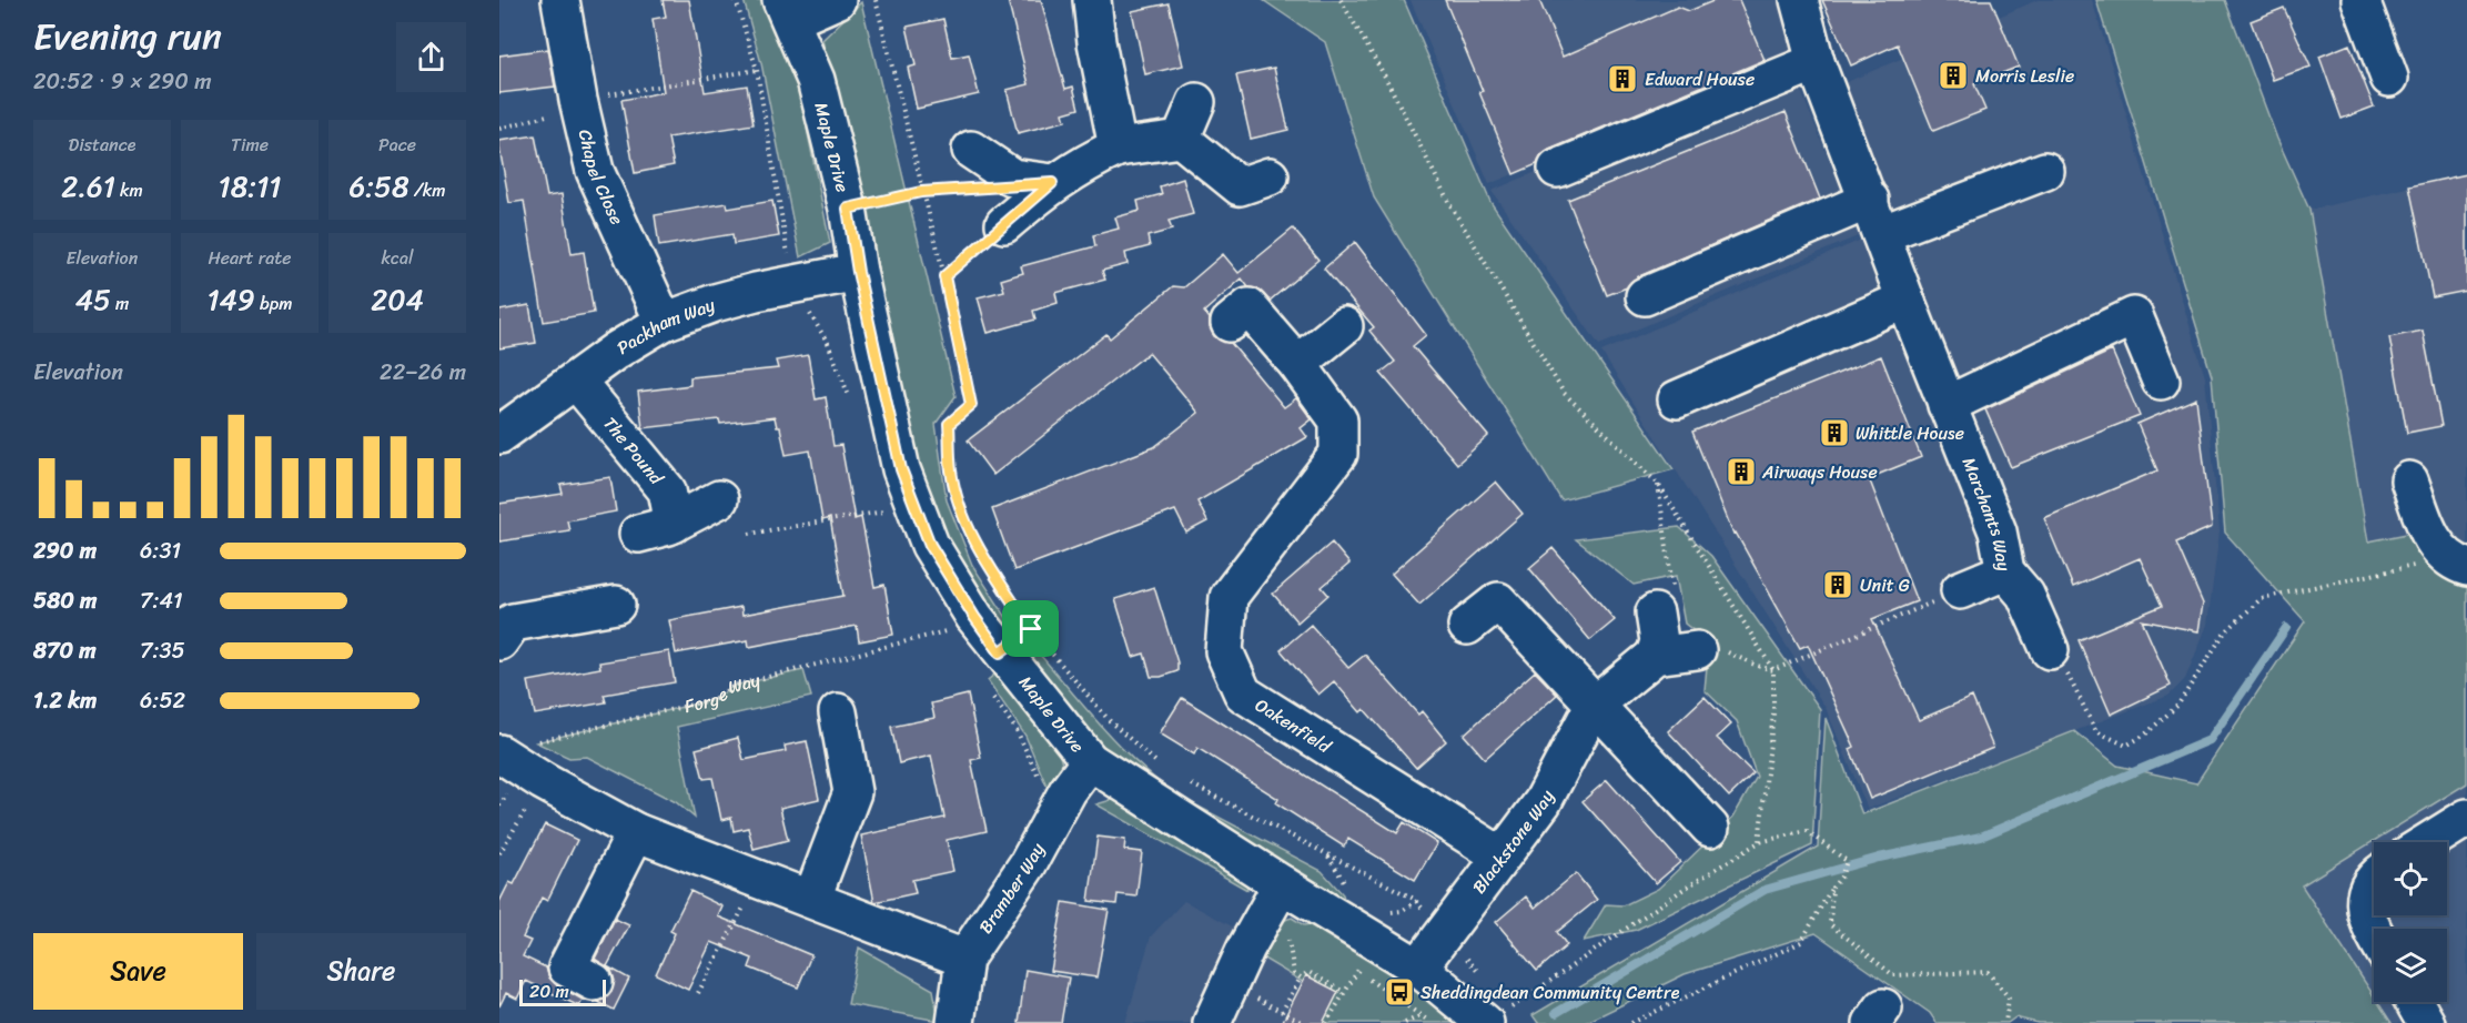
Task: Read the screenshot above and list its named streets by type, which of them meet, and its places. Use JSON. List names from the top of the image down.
{
  "streets": {
    "street": [
      "Maple Drive",
      "Chapel Close",
      "Packham Way",
      "The Pound",
      "Marchants Way",
      "Oakenfield",
      "Blackstone Way",
      "Bramber Way"
    ],
    "path": ["Forge Way"]
  },
  "crossings": [
    ["Maple Drive", "Packham Way"],
    ["Maple Drive", "Blackstone Way"],
    ["Maple Drive", "Bramber Way"],
    ["Chapel Close", "Packham Way"],
    ["Packham Way", "The Pound"],
    ["Oakenfield", "Blackstone Way"]
  ],
  "places": {
    "building": [
      "Morris Leslie",
      "Edward House",
      "Whittle House",
      "Airways House",
      "Unit G"
    ],
    "bus stop": ["Sheddingdean Community Centre"]
  },
  "scale_bar": "20 m",
  "page": {
    "heading": ["Evening run", "20:52 · 9 × 290 m"],
    "stats": [
      ["Distance", "2.61 km"],
      ["Time", "18:11"],
      ["Pace", "6:58 /km"],
      ["Elevation", "45 m"],
      ["Heart rate", "149 bpm"],
      ["kcal", "204"]
    ],
    "chart": ["Elevation", "22–26 m"],
    "list": [
      {
        "name": "290 m",
        "note": "6:31"
      },
      {
        "name": "580 m",
        "note": "7:41"
      },
      {
        "name": "870 m",
        "note": "7:35"
      },
      {
        "name": "1.2 km",
        "note": "6:52"
      }
    ],
    "buttons": ["Save", "Share"],
    "scale": "20 m"
  }
}
